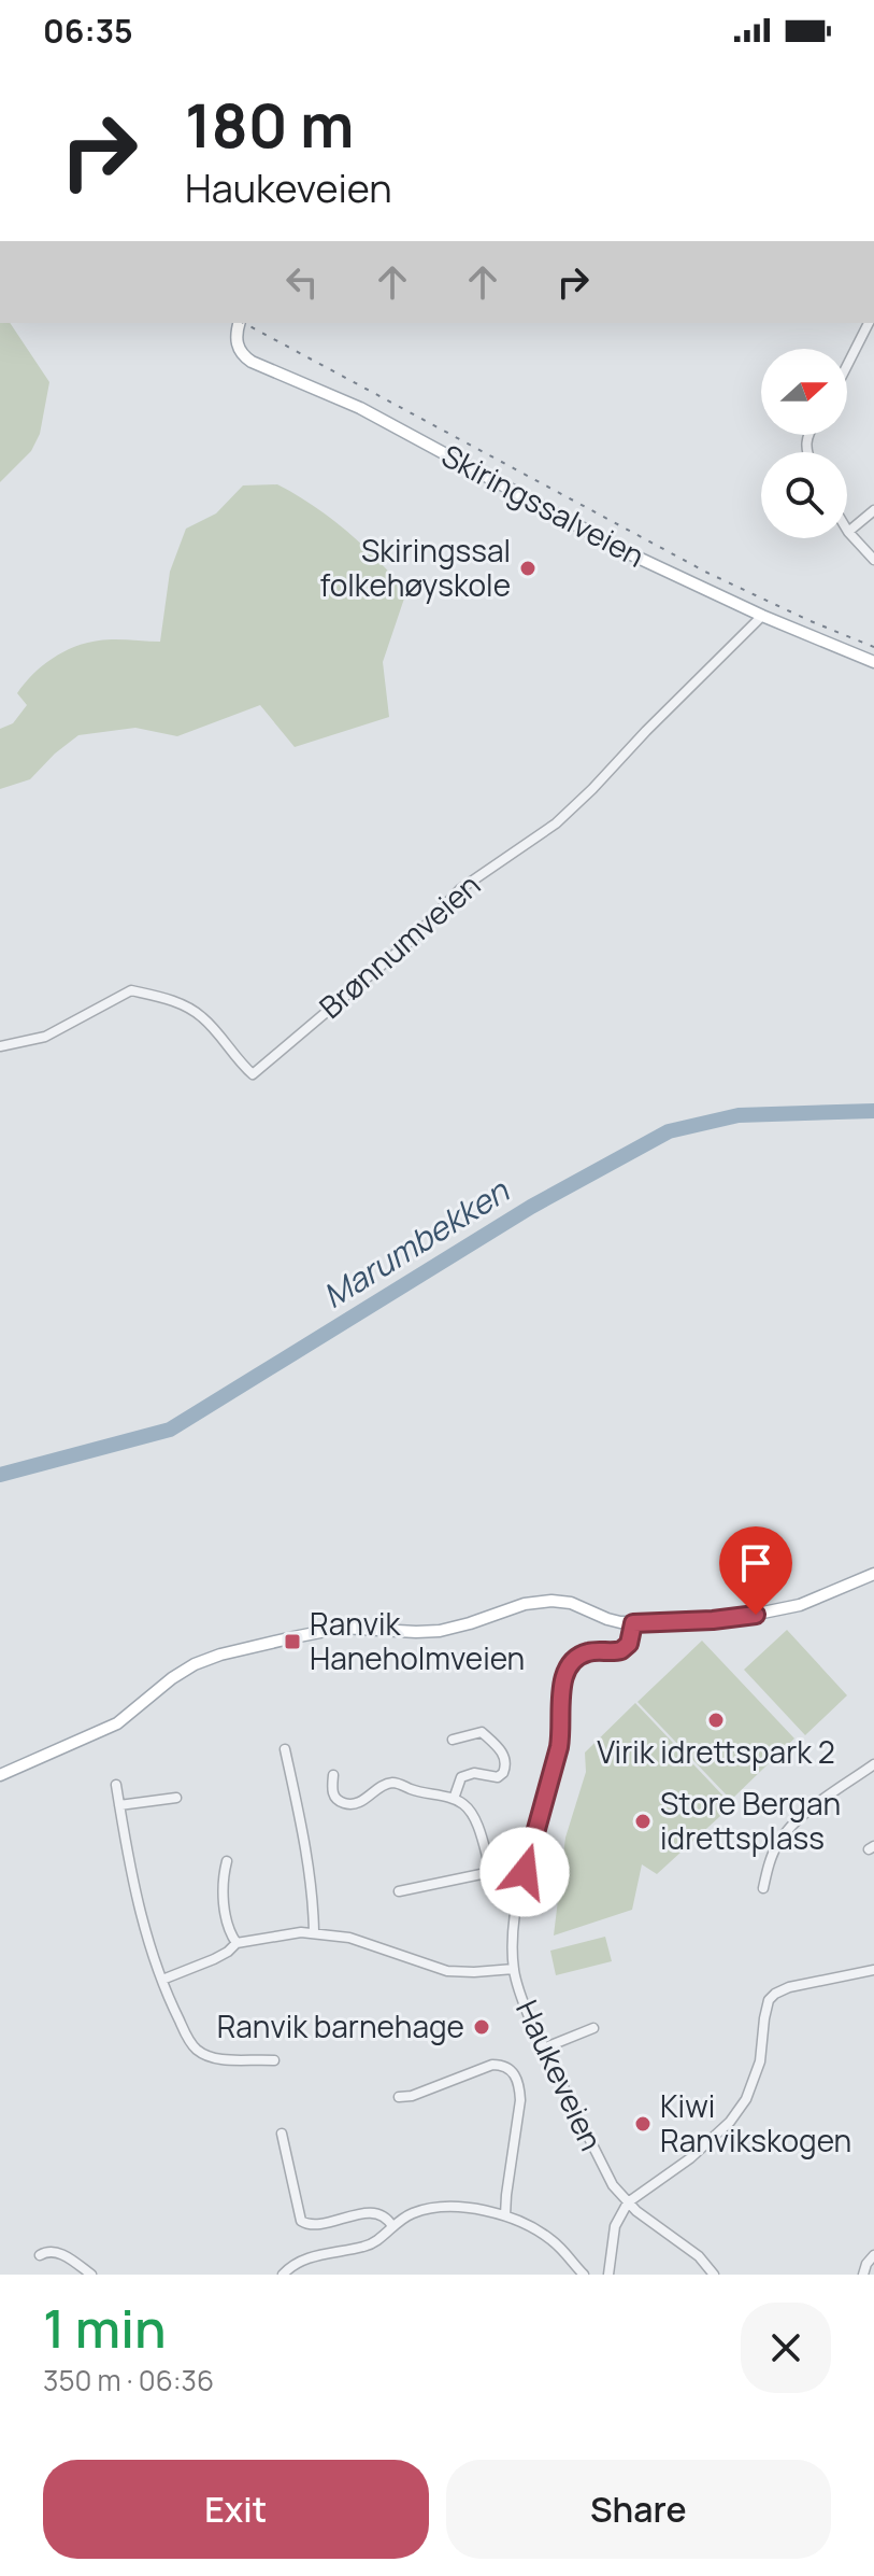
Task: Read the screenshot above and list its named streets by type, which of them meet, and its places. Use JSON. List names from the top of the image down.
{
  "streets": {
    "main road": ["Skiringssalveien"],
    "street": ["Brønnumveien", "Haukeveien"]
  },
  "crossings": [
    ["Skiringssalveien", "Brønnumveien"]
  ],
  "water": ["Marumbekken"],
  "places": {
    "other": [
      "Skiringssal folkehøyskole",
      "Virik idrettspark 2",
      "Store Bergan idrettsplass",
      "Ranvik barnehage",
      "Kiwi Ranvikskogen"
    ],
    "transit": ["Ranvik Haneholmveien"]
  },
  "north": "right",
  "page": {
    "status": "06:35",
    "turn": ["180 m", "Haukeveien"],
    "heading": ["1 min", "350 m · 06:36"],
    "buttons": ["Exit", "Share"]
  }
}
